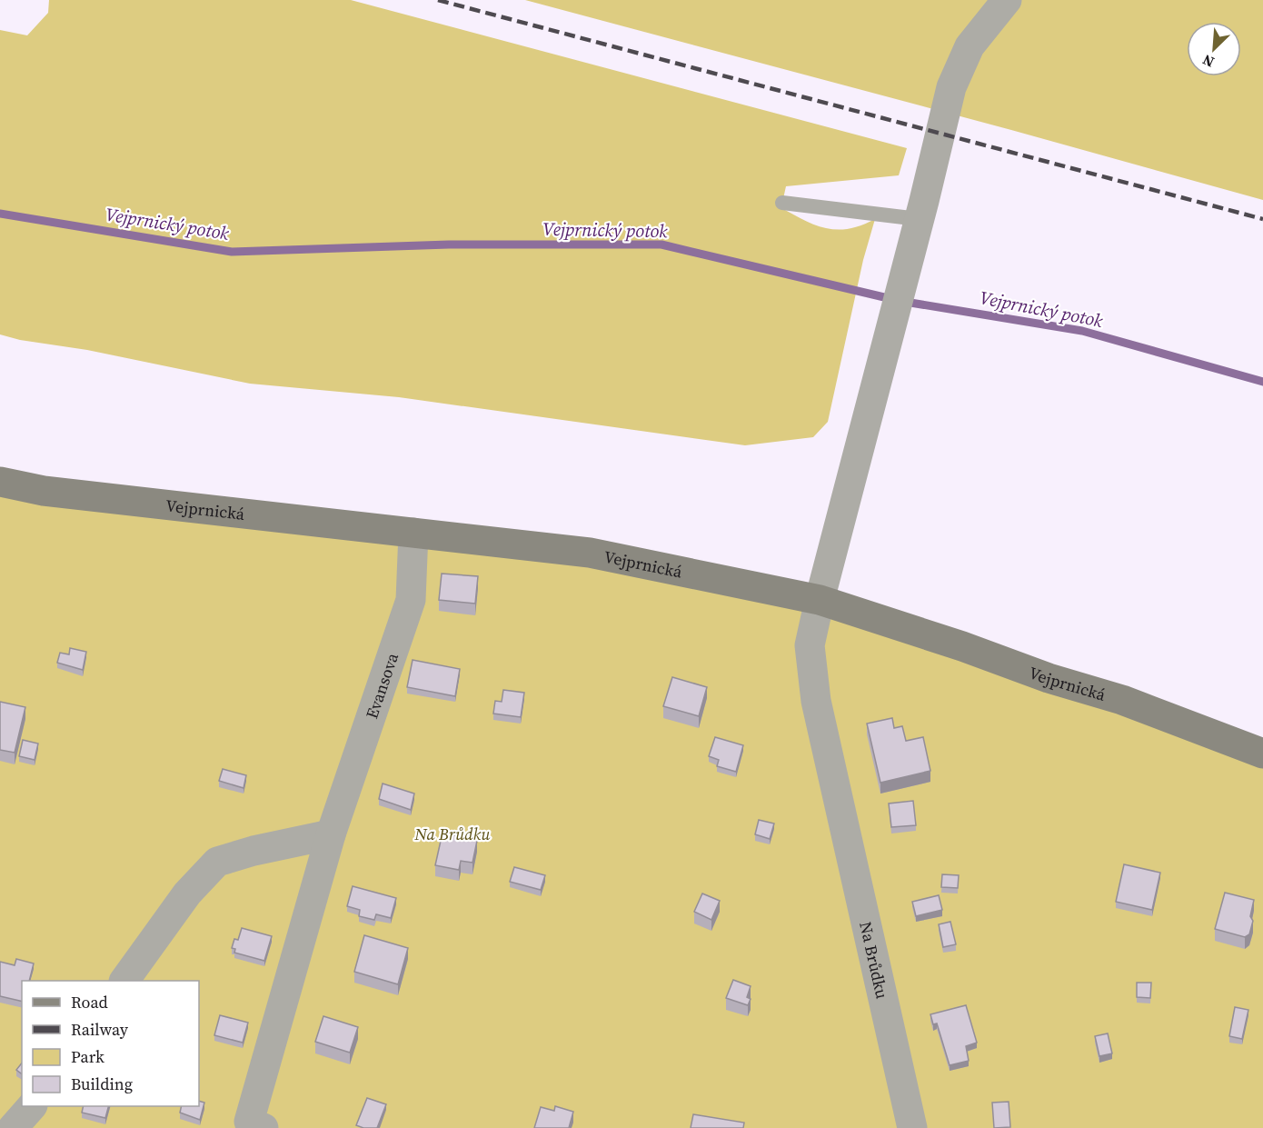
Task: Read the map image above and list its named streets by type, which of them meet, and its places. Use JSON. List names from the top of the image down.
{
  "streets": {
    "main road": ["Vejprnická"],
    "street": ["Evansova", "Na Brůdku"]
  },
  "crossings": [
    ["Vejprnická", "Evansova"],
    ["Vejprnická", "Na Brůdku"]
  ],
  "water": ["Vejprnický potok"],
  "parks": ["Na Brůdku"],
  "legend": [
    "Road",
    "Railway",
    "Park",
    "Building"
  ],
  "north": "bottom left"
}
